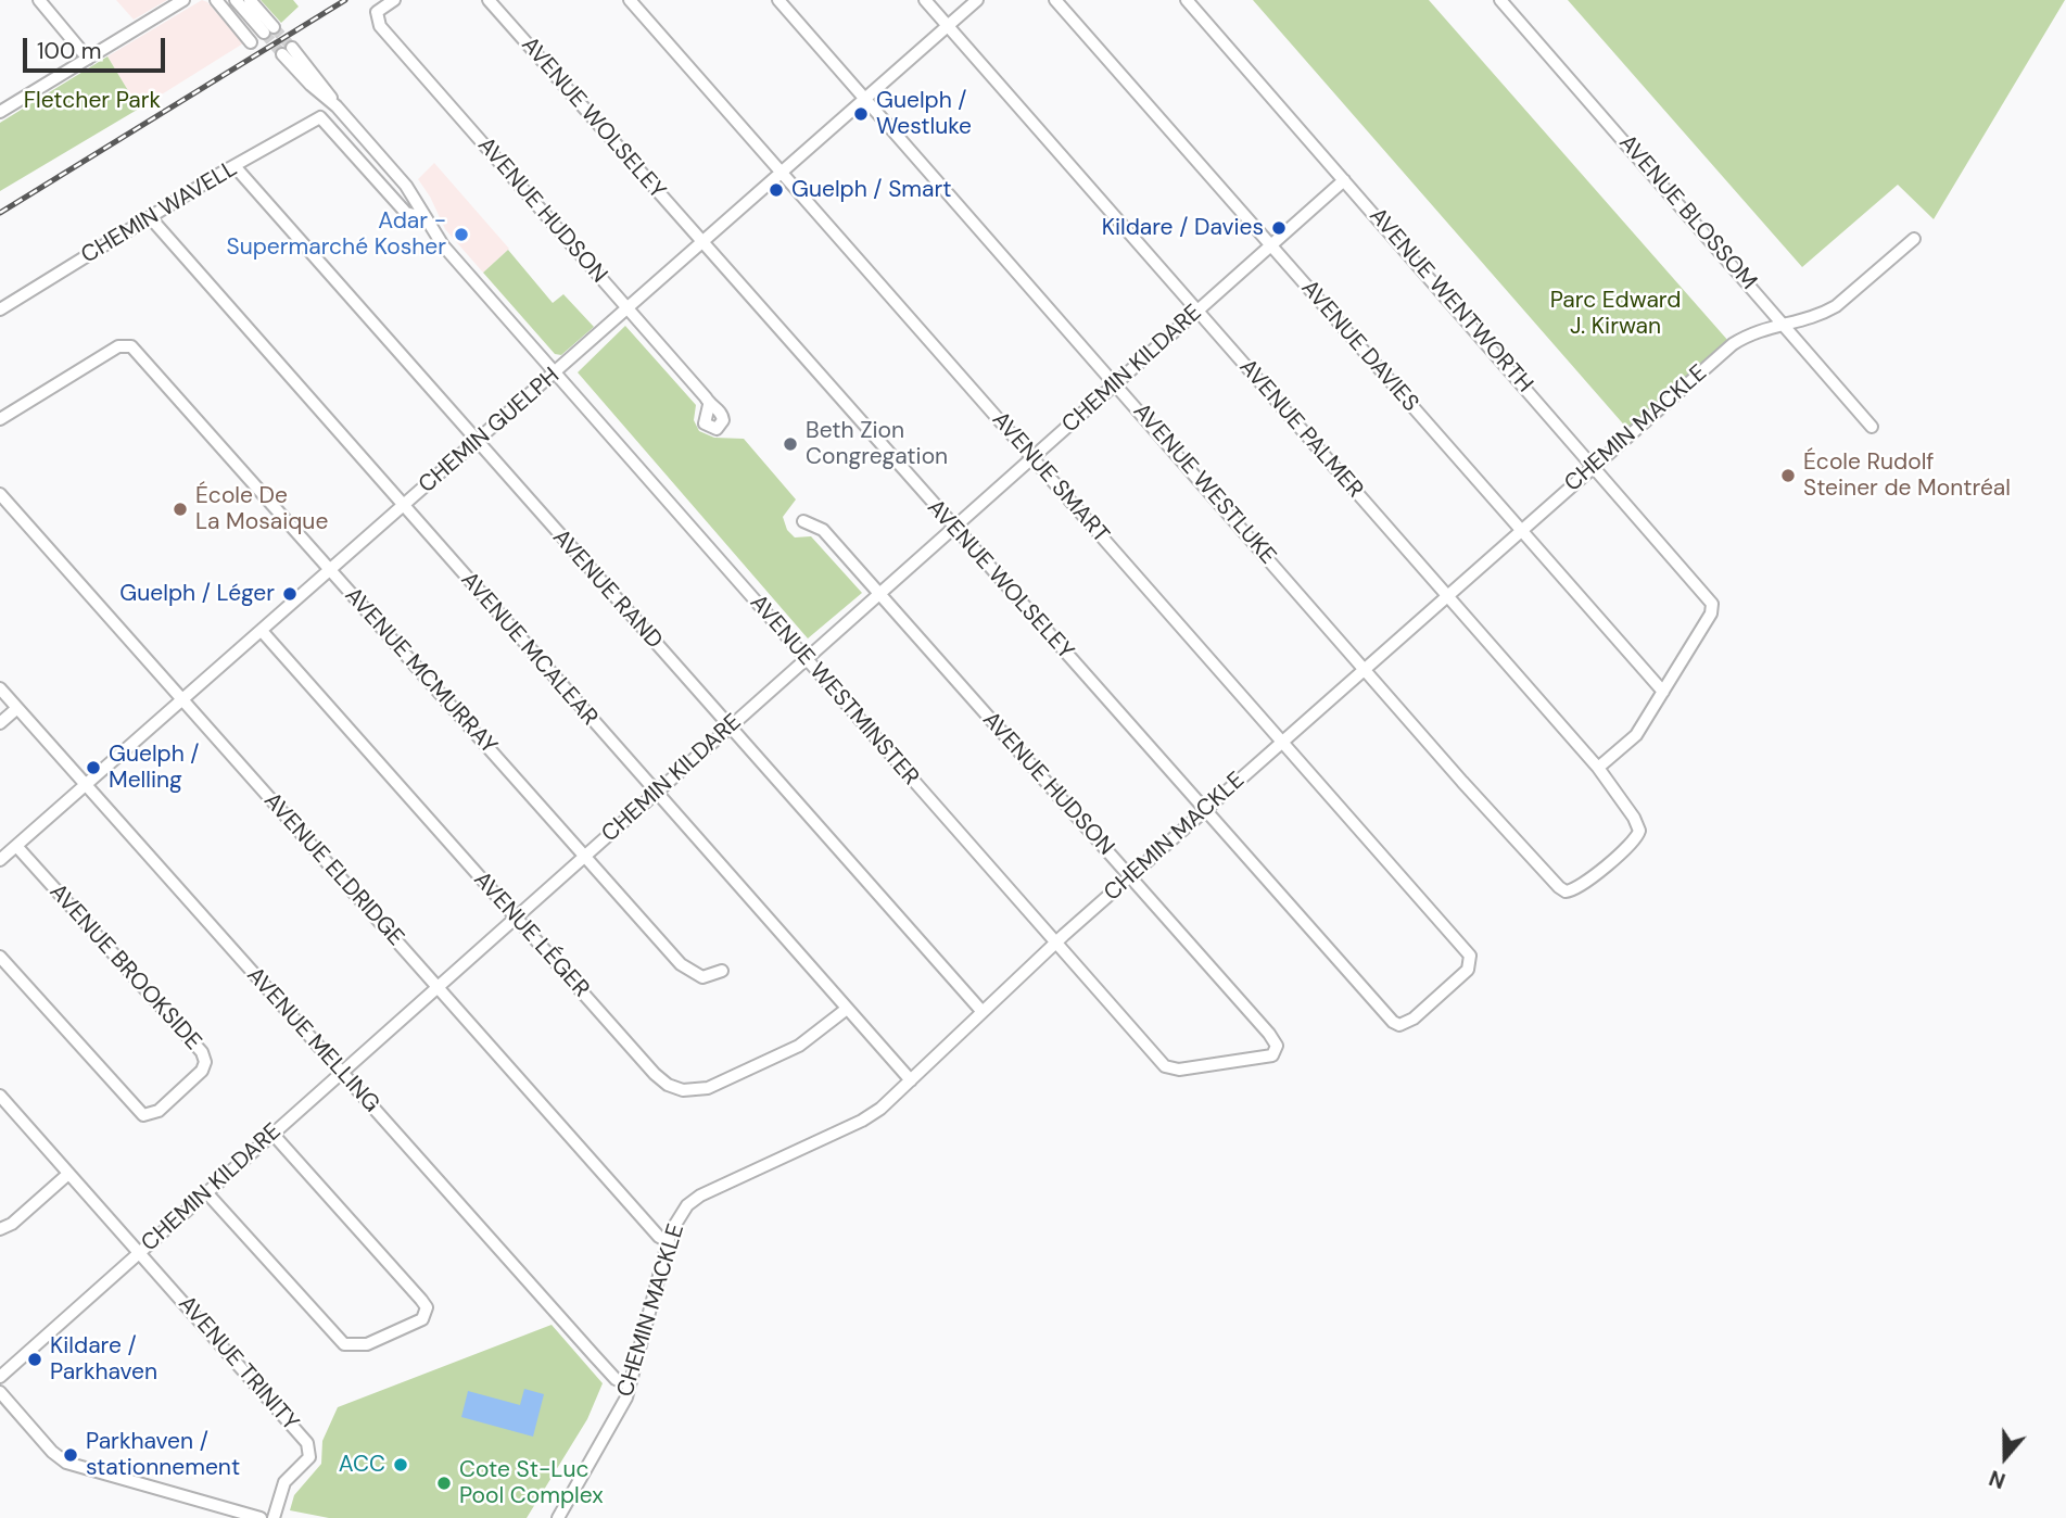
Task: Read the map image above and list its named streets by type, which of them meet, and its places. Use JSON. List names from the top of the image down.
{
  "streets": {
    "street": [
      "AVENUE WOLSELEY",
      "AVENUE HUDSON",
      "CHEMIN WAVELL",
      "AVENUE BLOSSOM",
      "AVENUE WENTWORTH",
      "AVENUE DAVIES",
      "CHEMIN KILDARE",
      "AVENUE PALMER",
      "CHEMIN MACKLE",
      "CHEMIN GUELPH",
      "AVENUE SMART",
      "AVENUE WESTLUKE",
      "AVENUE RAND",
      "AVENUE MCALEAR",
      "AVENUE MCMURRAY",
      "AVENUE WESTMINSTER",
      "AVENUE ELDRIDGE",
      "AVENUE LÉGER",
      "AVENUE BROOKSIDE",
      "AVENUE MELLING",
      "AVENUE TRINITY"
    ]
  },
  "crossings": [
    ["AVENUE WOLSELEY", "CHEMIN KILDARE"],
    ["AVENUE WOLSELEY", "CHEMIN MACKLE"],
    ["AVENUE WOLSELEY", "CHEMIN GUELPH"],
    ["AVENUE WOLSELEY", "AVENUE SMART"],
    ["AVENUE HUDSON", "CHEMIN KILDARE"],
    ["AVENUE HUDSON", "CHEMIN MACKLE"],
    ["AVENUE HUDSON", "CHEMIN GUELPH"],
    ["AVENUE HUDSON", "AVENUE WESTMINSTER"],
    ["CHEMIN WAVELL", "AVENUE RAND"],
    ["CHEMIN WAVELL", "AVENUE MCALEAR"],
    ["CHEMIN WAVELL", "AVENUE WESTMINSTER"],
    ["AVENUE BLOSSOM", "CHEMIN MACKLE"],
    ["AVENUE WENTWORTH", "AVENUE DAVIES"],
    ["AVENUE WENTWORTH", "CHEMIN KILDARE"],
    ["AVENUE WENTWORTH", "CHEMIN MACKLE"],
    ["AVENUE DAVIES", "CHEMIN KILDARE"],
    ["AVENUE DAVIES", "CHEMIN MACKLE"],
    ["CHEMIN KILDARE", "AVENUE PALMER"],
    ["CHEMIN KILDARE", "AVENUE SMART"],
    ["CHEMIN KILDARE", "AVENUE WESTLUKE"],
    ["CHEMIN KILDARE", "AVENUE RAND"],
    ["CHEMIN KILDARE", "AVENUE MCALEAR"],
    ["CHEMIN KILDARE", "AVENUE MCMURRAY"],
    ["CHEMIN KILDARE", "AVENUE WESTMINSTER"],
    ["CHEMIN KILDARE", "AVENUE ELDRIDGE"],
    ["CHEMIN KILDARE", "AVENUE LÉGER"],
    ["CHEMIN KILDARE", "AVENUE MELLING"],
    ["CHEMIN KILDARE", "AVENUE TRINITY"],
    ["AVENUE PALMER", "CHEMIN MACKLE"],
    ["AVENUE PALMER", "CHEMIN GUELPH"],
    ["AVENUE PALMER", "AVENUE WESTLUKE"],
    ["CHEMIN MACKLE", "AVENUE SMART"],
    ["CHEMIN MACKLE", "AVENUE WESTLUKE"],
    ["CHEMIN MACKLE", "AVENUE RAND"],
    ["CHEMIN MACKLE", "AVENUE MCALEAR"],
    ["CHEMIN MACKLE", "AVENUE WESTMINSTER"],
    ["CHEMIN MACKLE", "AVENUE ELDRIDGE"],
    ["CHEMIN MACKLE", "AVENUE MELLING"],
    ["CHEMIN GUELPH", "AVENUE SMART"],
    ["CHEMIN GUELPH", "AVENUE WESTLUKE"],
    ["CHEMIN GUELPH", "AVENUE RAND"],
    ["CHEMIN GUELPH", "AVENUE MCALEAR"],
    ["CHEMIN GUELPH", "AVENUE MCMURRAY"],
    ["CHEMIN GUELPH", "AVENUE WESTMINSTER"],
    ["CHEMIN GUELPH", "AVENUE ELDRIDGE"],
    ["CHEMIN GUELPH", "AVENUE LÉGER"],
    ["CHEMIN GUELPH", "AVENUE BROOKSIDE"],
    ["CHEMIN GUELPH", "AVENUE MELLING"],
    ["AVENUE MCALEAR", "AVENUE LÉGER"]
  ],
  "parks": ["Fletcher Park", "Parc Edward J. Kirwan"],
  "places": [
    "Guelph / Westluke",
    "Guelph / Smart",
    "Kildare / Davies",
    "Adar - Supermarché Kosher",
    "Beth Zion Congregation",
    "École Rudolf Steiner de Montréal",
    "École De La Mosaique",
    "Guelph / Léger",
    "Guelph / Melling",
    "Kildare / Parkhaven",
    "Parkhaven / stationnement",
    "ACC",
    "Cote St-Luc Pool Complex"
  ],
  "scale_bar": "100 m",
  "north": "bottom"
}
